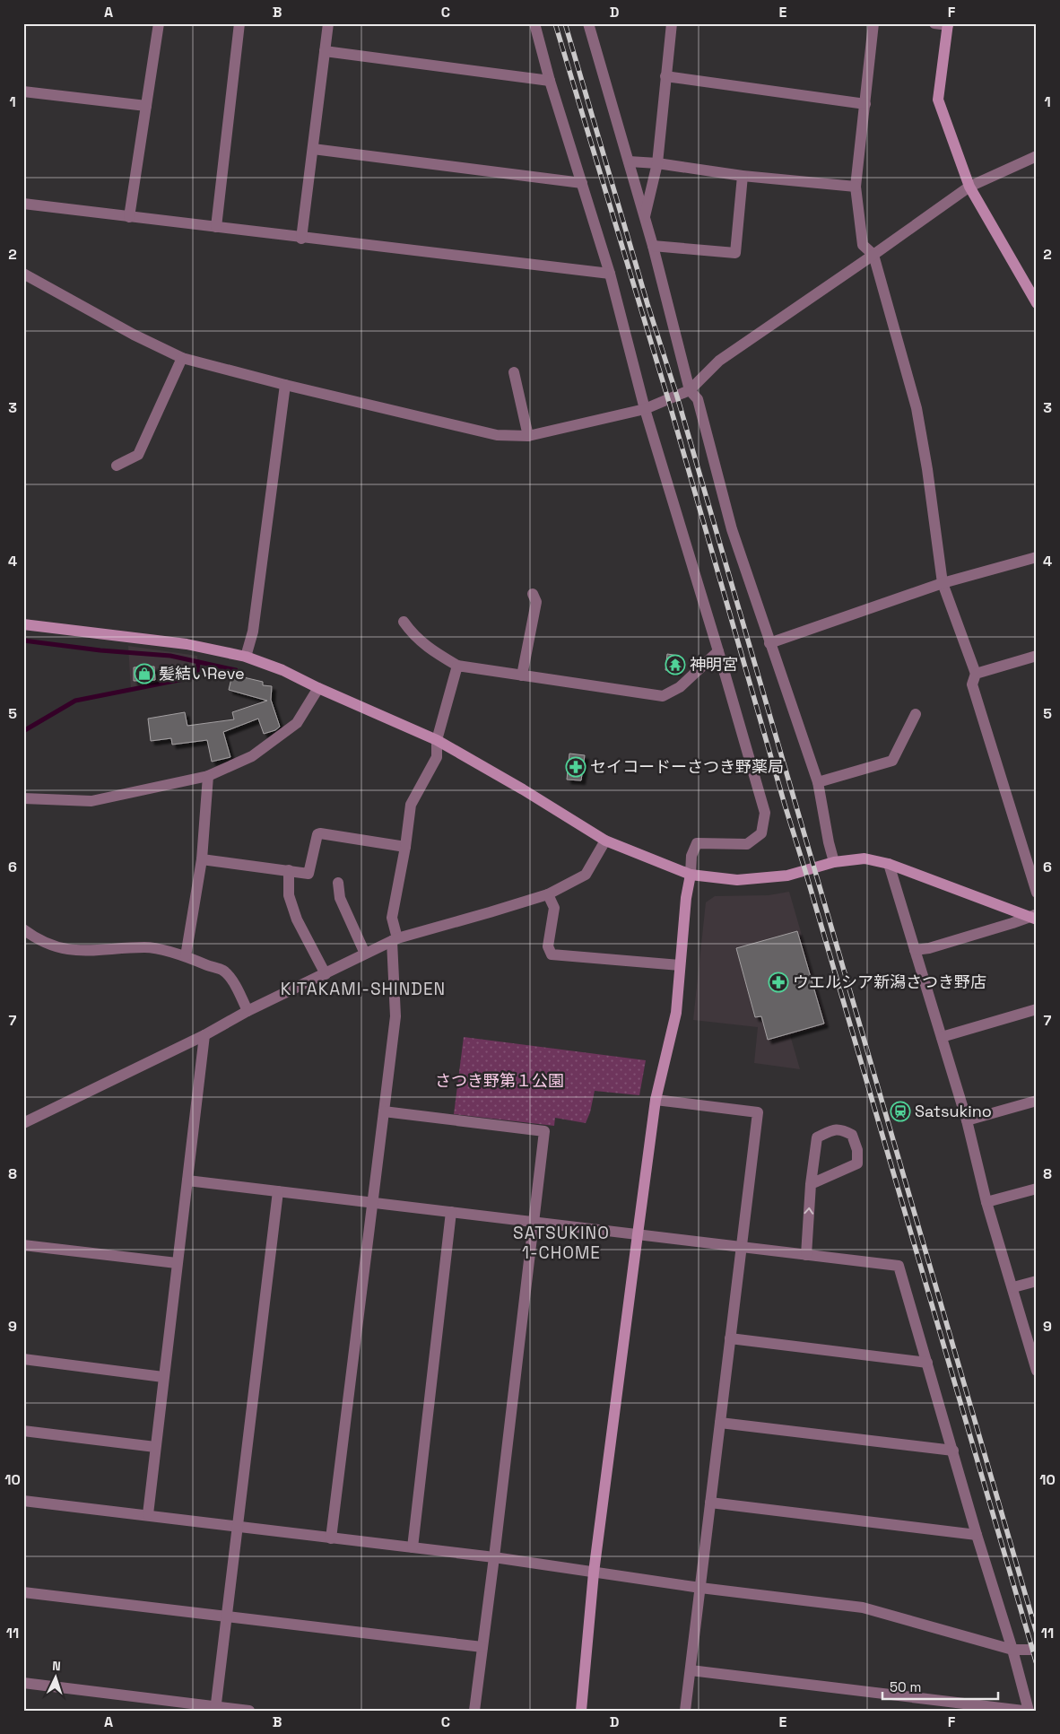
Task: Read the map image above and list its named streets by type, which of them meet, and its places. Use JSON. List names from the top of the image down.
{
  "districts": ["KITAKAMI-SHINDEN", "SATSUKINO 1-CHOME"],
  "parks": ["さつき野第１公園"],
  "places": {
    "temple": ["神明宮"],
    "shop": ["髪結いReve"],
    "pharmacy": ["セイコードーさつき野薬局", "ウエルシア新潟さつき野店"],
    "station": ["Satsukino"]
  },
  "scale_bar": "50 m",
  "north": "top",
  "grid": {
    "columns": [
      "A",
      "B",
      "C",
      "D",
      "E",
      "F"
    ],
    "rows": [
      "1",
      "2",
      "3",
      "4",
      "5",
      "6",
      "7",
      "8",
      "9",
      "10",
      "11"
    ]
  }
}
